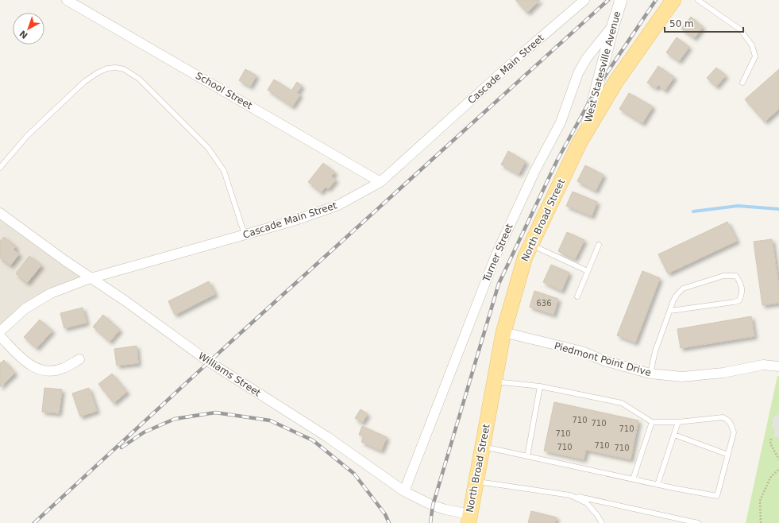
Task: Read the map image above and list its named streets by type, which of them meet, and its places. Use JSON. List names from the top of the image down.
{
  "streets": {
    "main road": ["North Broad Street"],
    "street": [
      "West Statesville Avenue",
      "Cascade Main Street",
      "School Street",
      "Turner Street",
      "Piedmont Point Drive",
      "Williams Street"
    ]
  },
  "crossings": [
    ["West Statesville Avenue", "North Broad Street"],
    ["West Statesville Avenue", "Turner Street"],
    ["Cascade Main Street", "School Street"],
    ["Cascade Main Street", "Williams Street"],
    ["North Broad Street", "Piedmont Point Drive"],
    ["North Broad Street", "Williams Street"],
    ["Turner Street", "Williams Street"]
  ],
  "house_numbers": [
    "636",
    "710",
    "710",
    "710",
    "710",
    "710",
    "710",
    "710"
  ],
  "scale_bar": "50 m",
  "north": "bottom left"
}
